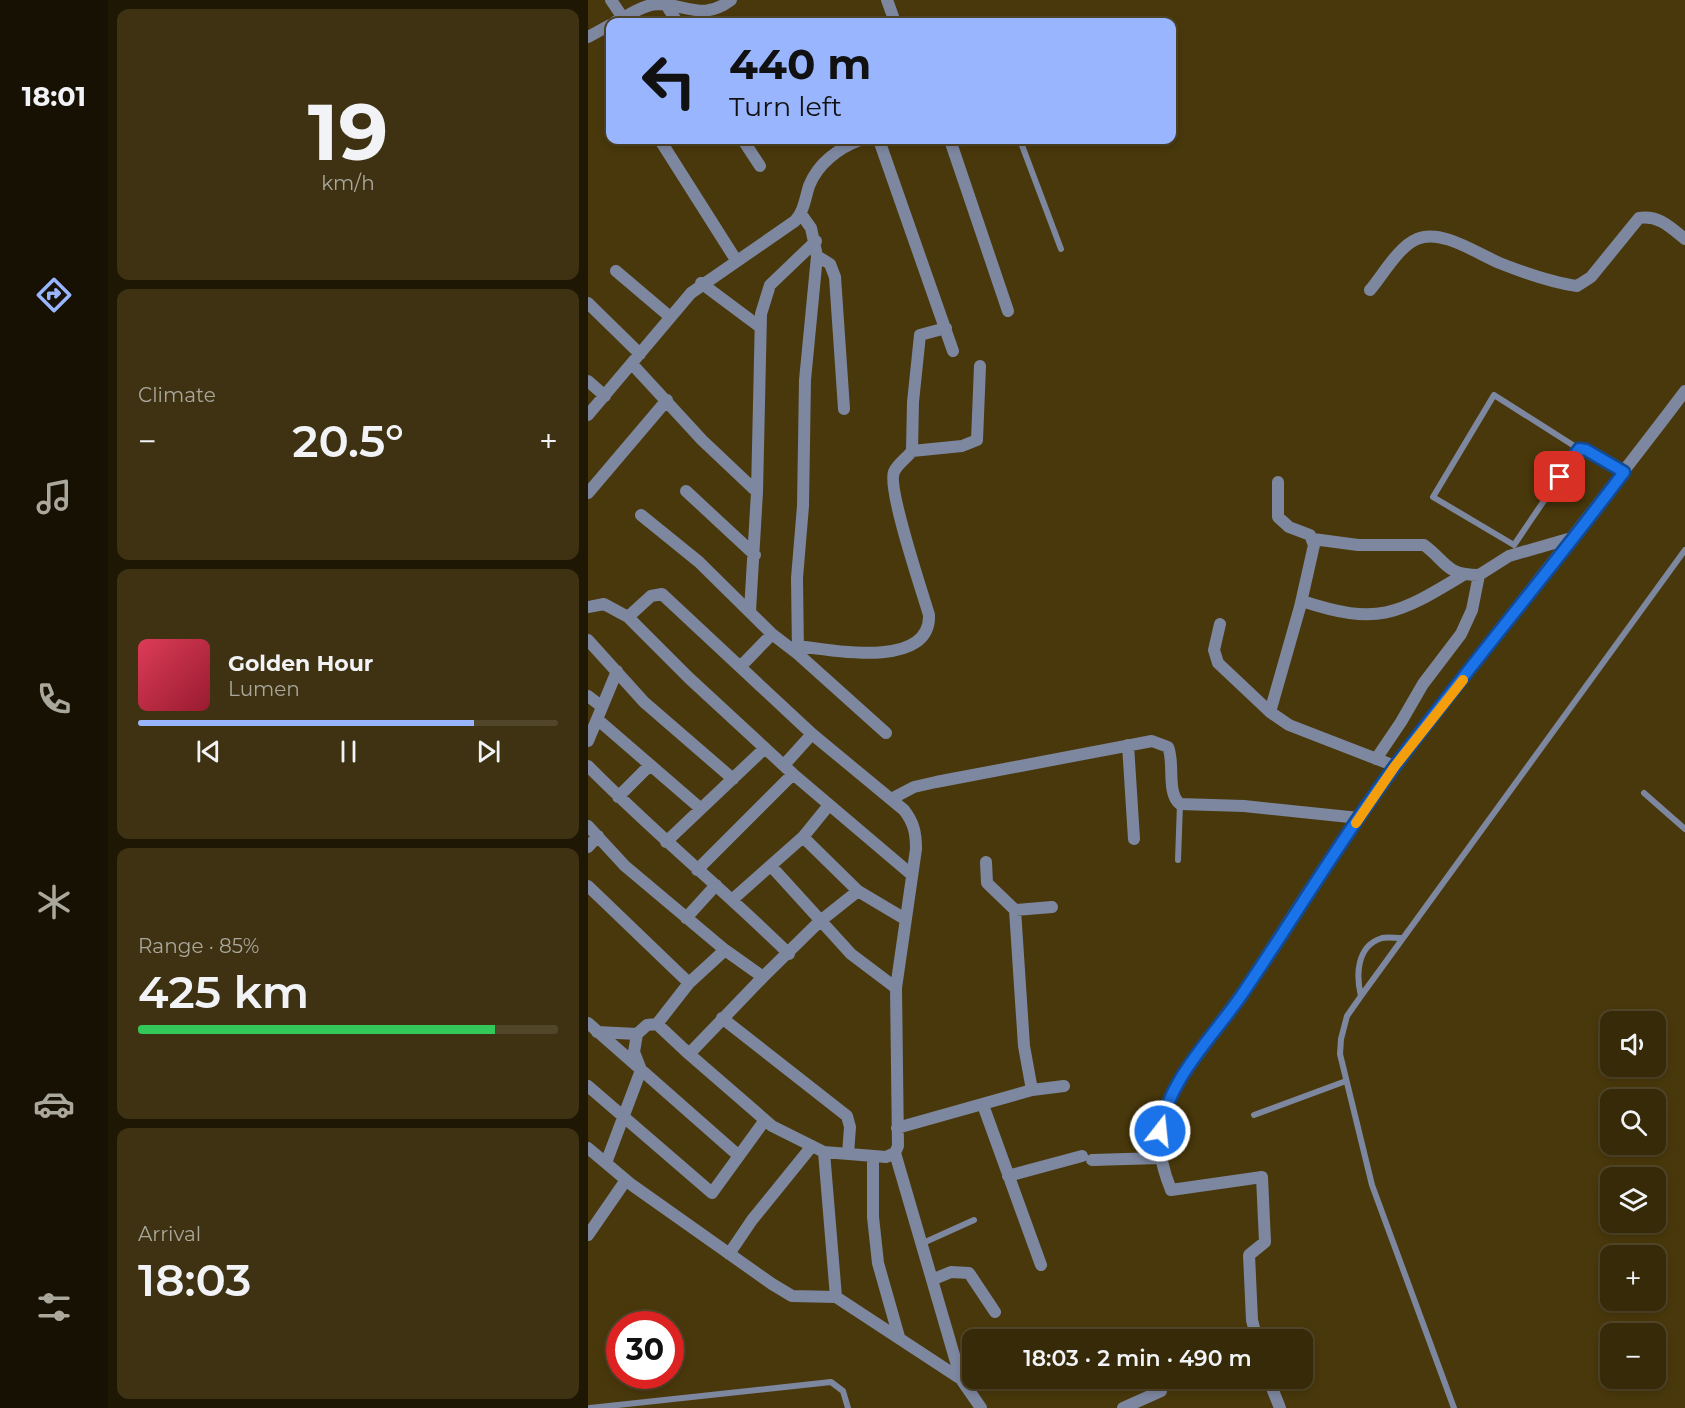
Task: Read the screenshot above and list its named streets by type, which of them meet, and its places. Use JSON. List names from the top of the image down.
{
  "page": {
    "tabs": "18:01",
    "tile": [
      ["19", "km/h"],
      "Climate",
      ["Range · 85%", "425 km"],
      ["Arrival", "18:03"]
    ],
    "turn": ["440 m", "Turn left"],
    "heat": ["−", "20.5°", "+"],
    "song": ["Golden Hour", "Lumen"],
    "map_buttons": ["+", "−"],
    "limit": "30",
    "trip": "18:03 · 2 min · 490 m"
  }
}
